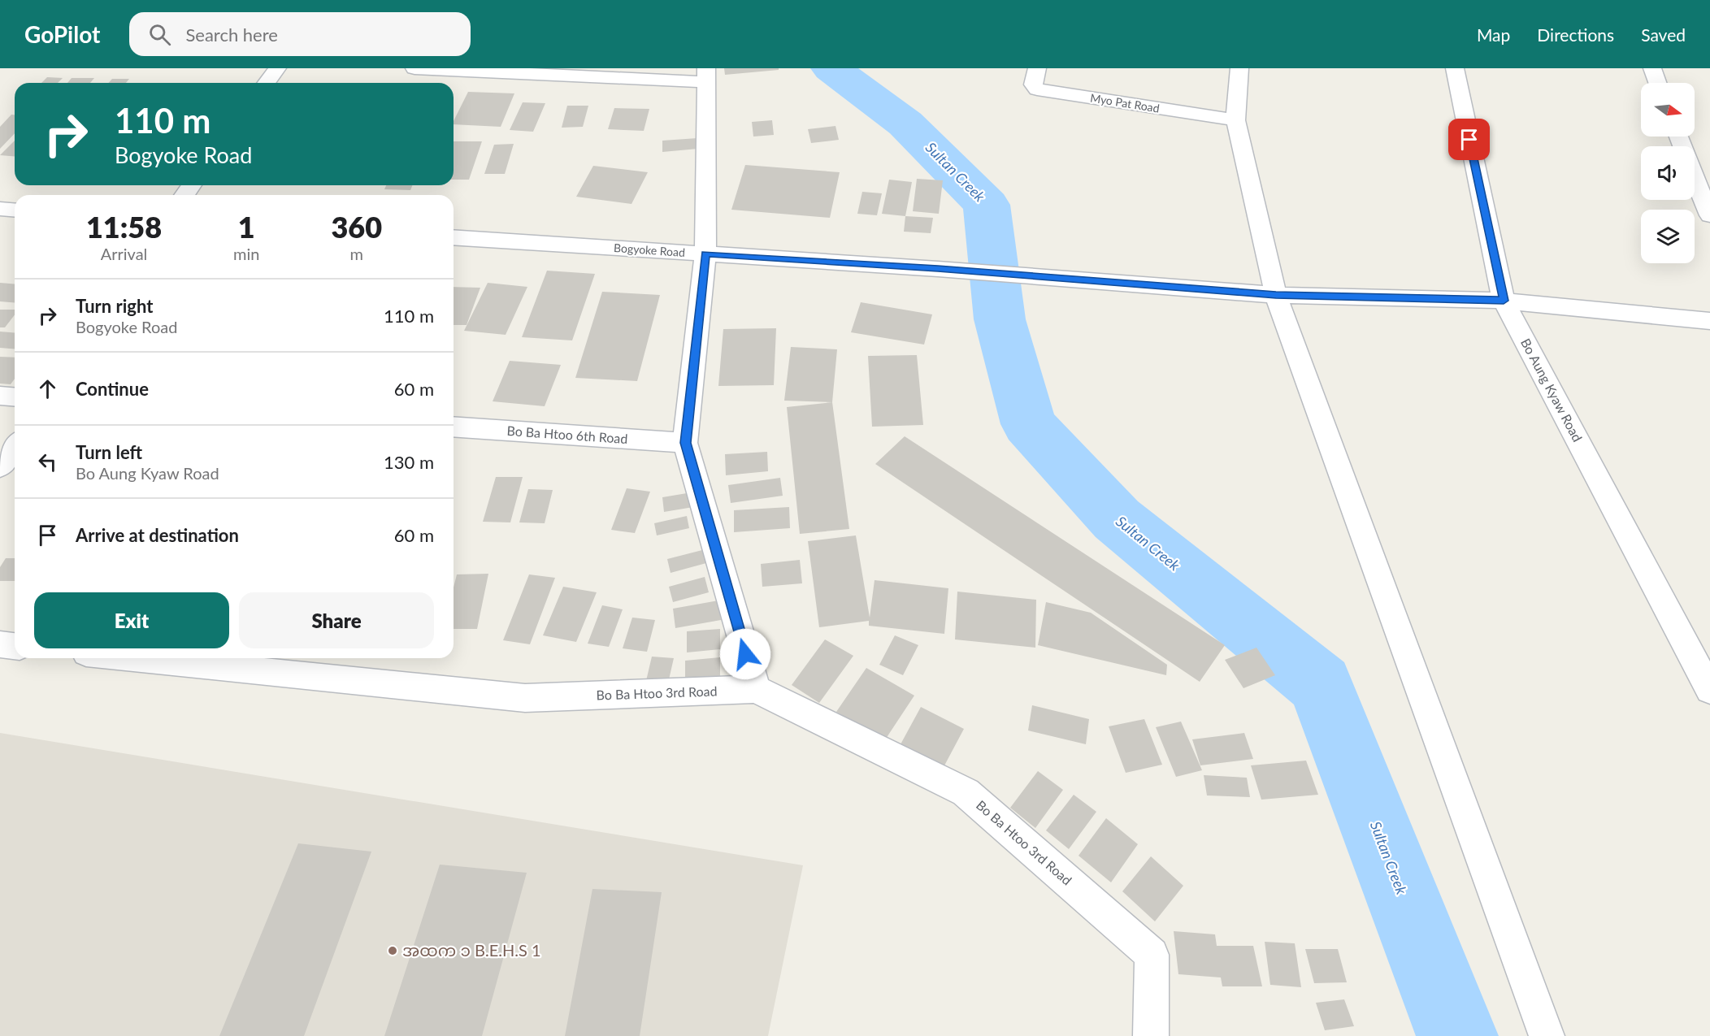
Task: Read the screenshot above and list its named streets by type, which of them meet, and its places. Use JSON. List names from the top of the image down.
{
  "streets": {
    "street": [
      "Myo Pat Road",
      "Bogyoke Road",
      "Bo Aung Kyaw Road",
      "Bo Ba Htoo 6th Road",
      "Bo Ba Htoo 3rd Road"
    ]
  },
  "crossings": [
    ["Bogyoke Road", "Bo Aung Kyaw Road"]
  ],
  "water": ["Sultan Creek"],
  "places": ["အထက ၁ B.E.H.S 1"],
  "north": "right",
  "page": {
    "header": "GoPilot",
    "search": "Search here",
    "nav": ["Map", "Directions", "Saved"],
    "turn": ["110 m", "Bogyoke Road"],
    "eta": [
      "11:58",
      "Arrival",
      "1",
      "min",
      "360",
      "m"
    ],
    "list": [
      {
        "name": "Turn right",
        "note": "Bogyoke Road",
        "value": "110 m"
      },
      {
        "name": "Continue",
        "value": "60 m"
      },
      {
        "name": "Turn left",
        "note": "Bo Aung Kyaw Road",
        "value": "130 m"
      },
      {
        "name": "Arrive at destination",
        "value": "60 m"
      }
    ],
    "buttons": ["Exit", "Share"]
  }
}
